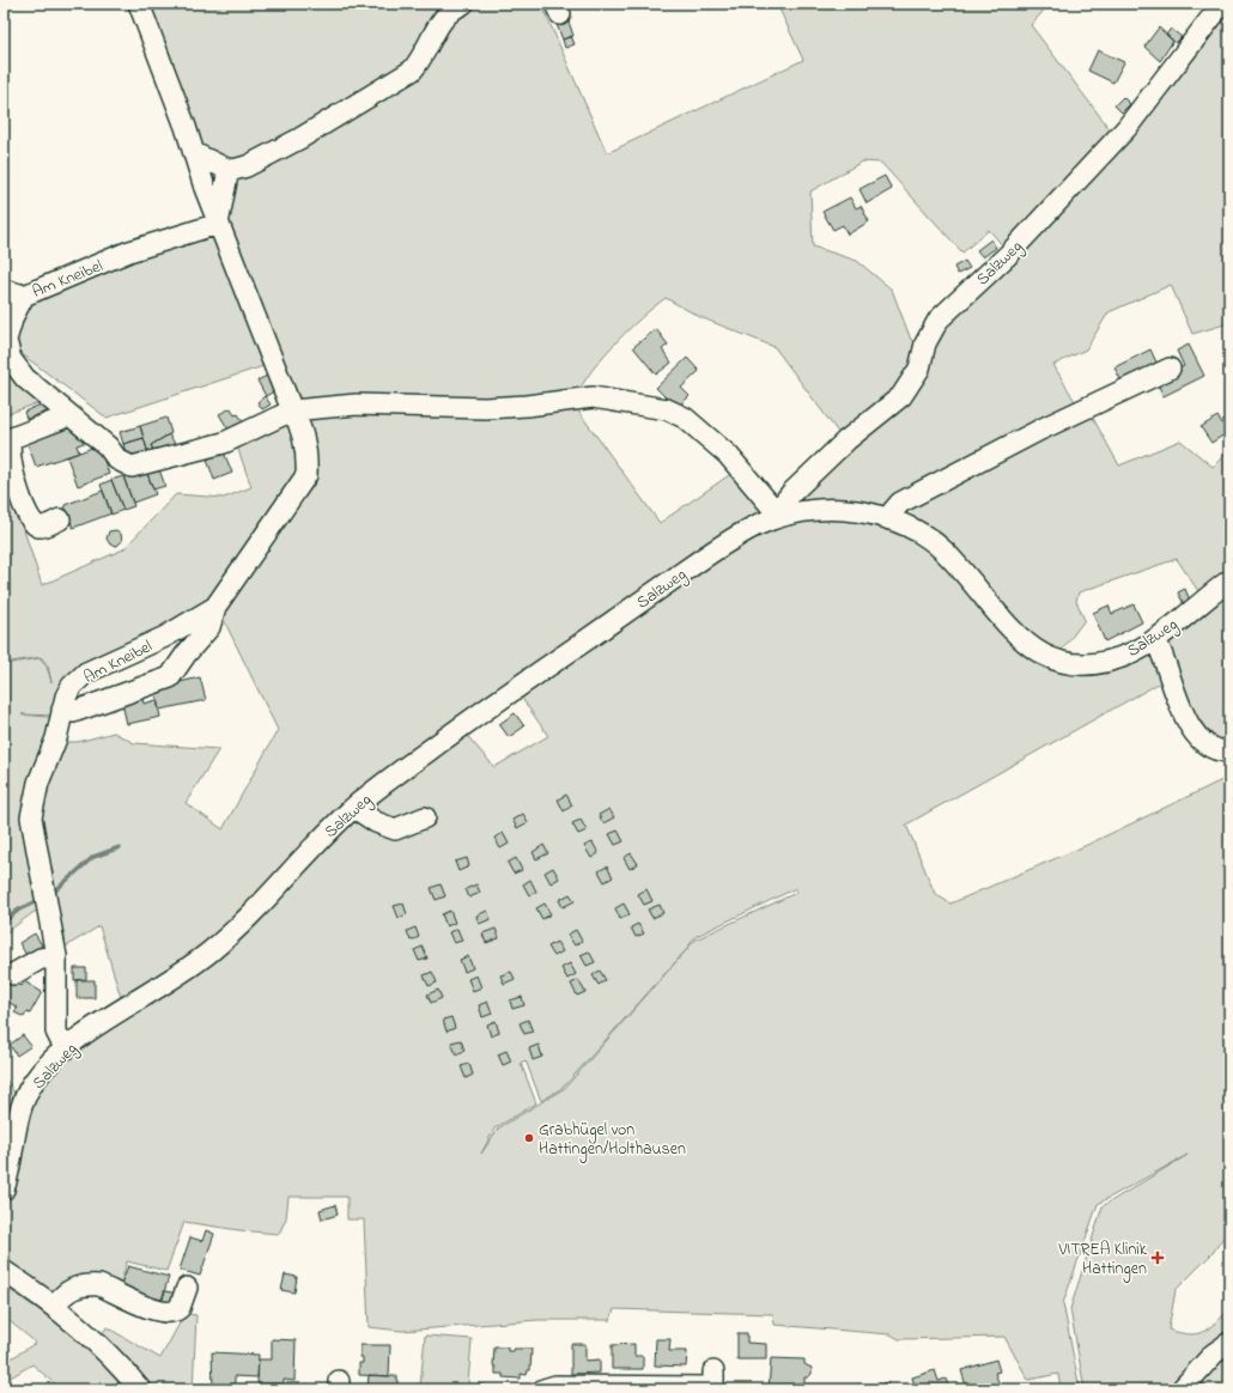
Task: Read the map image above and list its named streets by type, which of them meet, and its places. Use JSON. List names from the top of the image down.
{
  "streets": {
    "street": ["Salzweg", "Am Kneibel"]
  },
  "crossings": [
    ["Salzweg", "Am Kneibel"]
  ],
  "places": {
    "other": ["Grabhügel von Hattingen/Holthausen"],
    "health": ["VITREA Klinik Hattingen"]
  }
}
